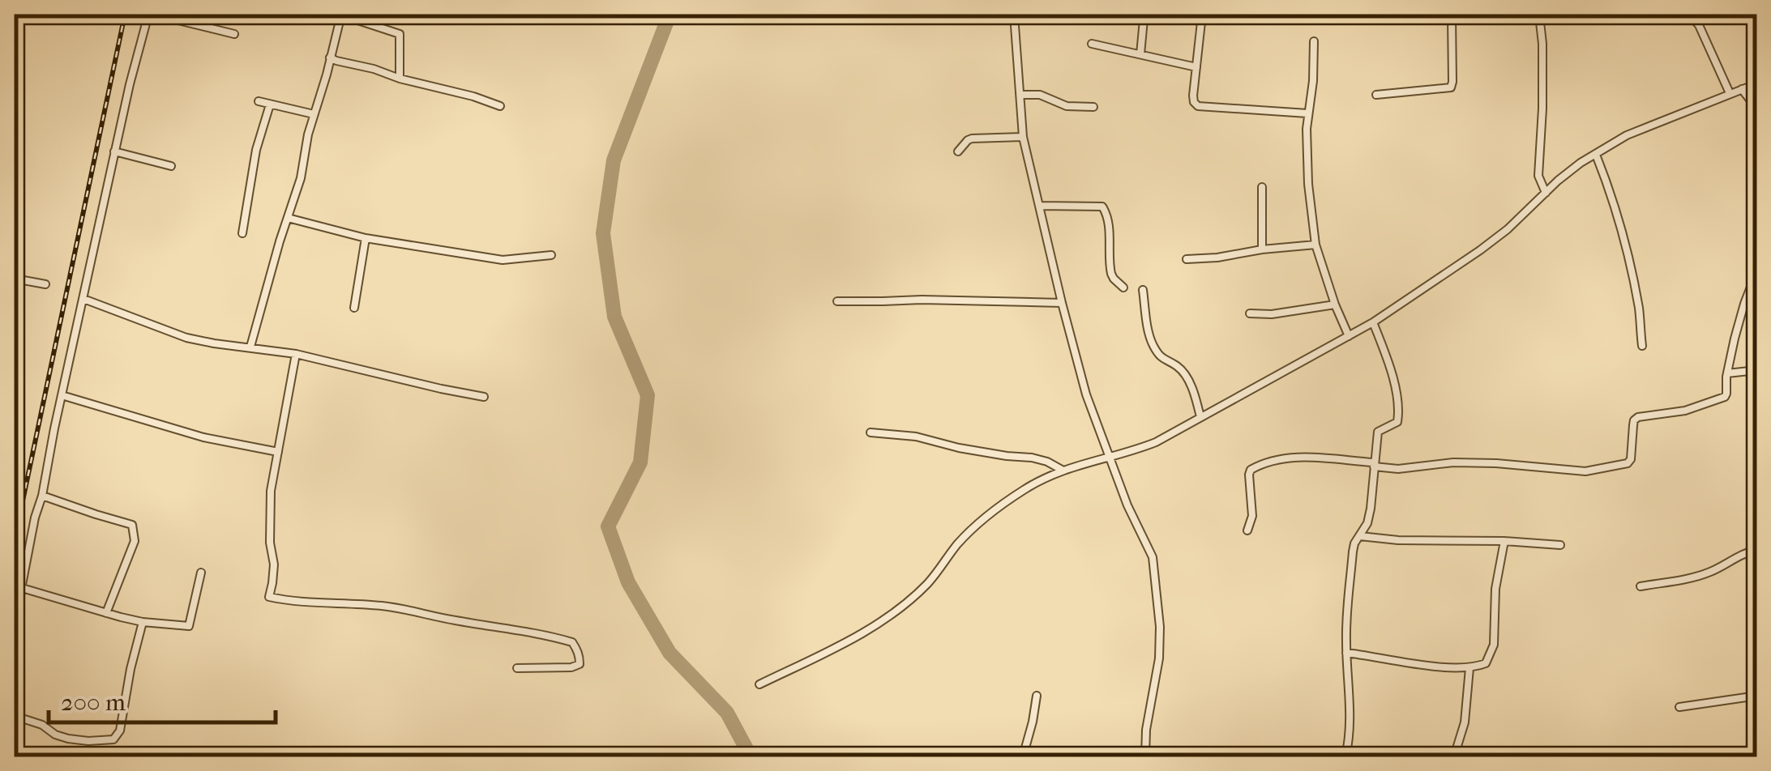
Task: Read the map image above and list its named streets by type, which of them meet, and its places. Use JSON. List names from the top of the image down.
{
  "scale_bar": "200 m"
}
